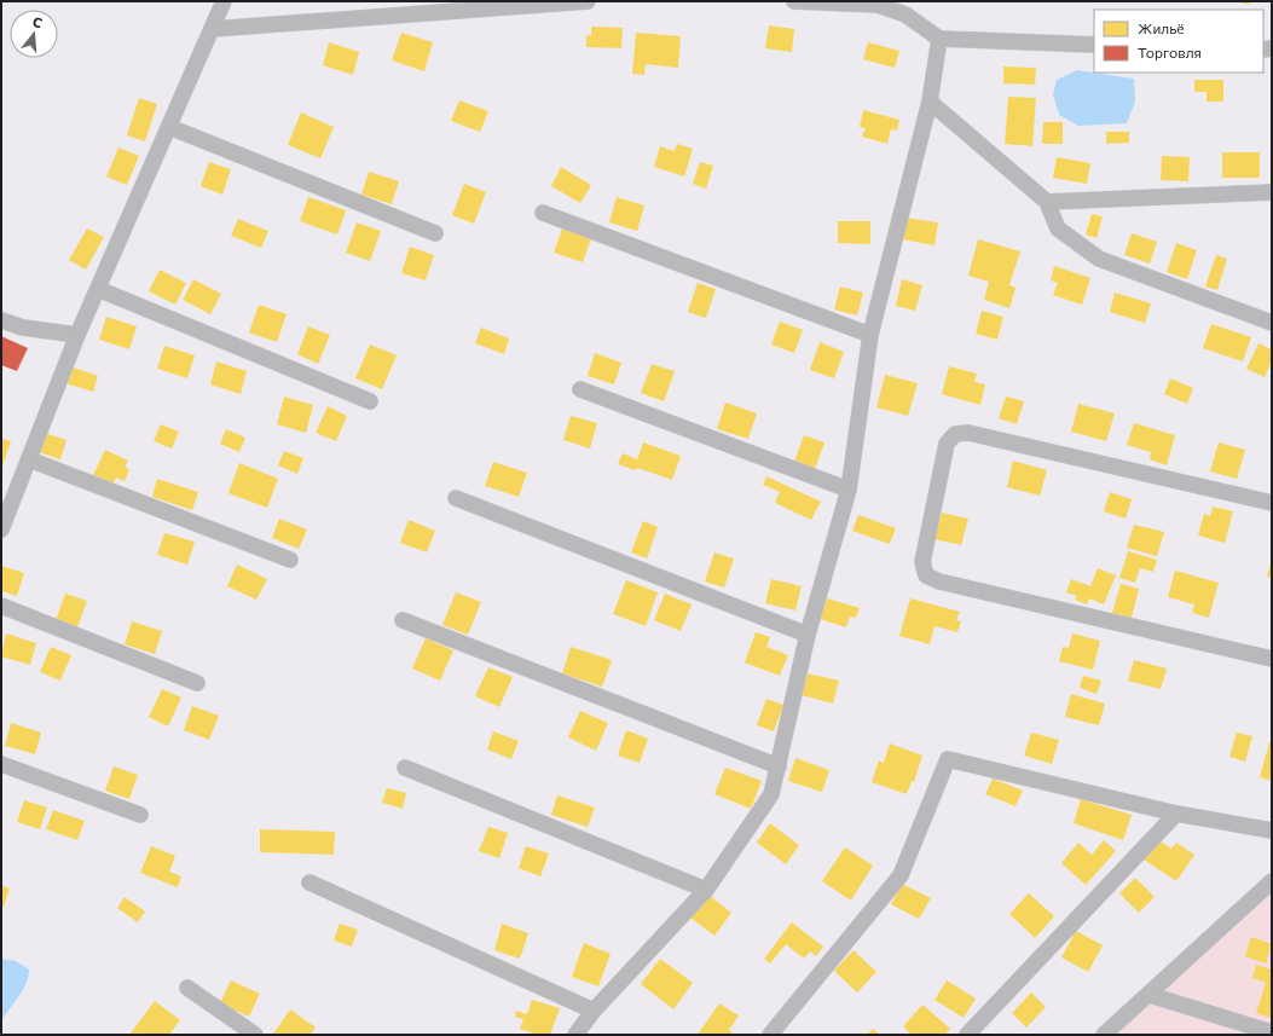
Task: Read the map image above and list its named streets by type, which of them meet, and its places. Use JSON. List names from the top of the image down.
{
  "legend": ["Жильё", "Торговля"],
  "north": "top"
}
